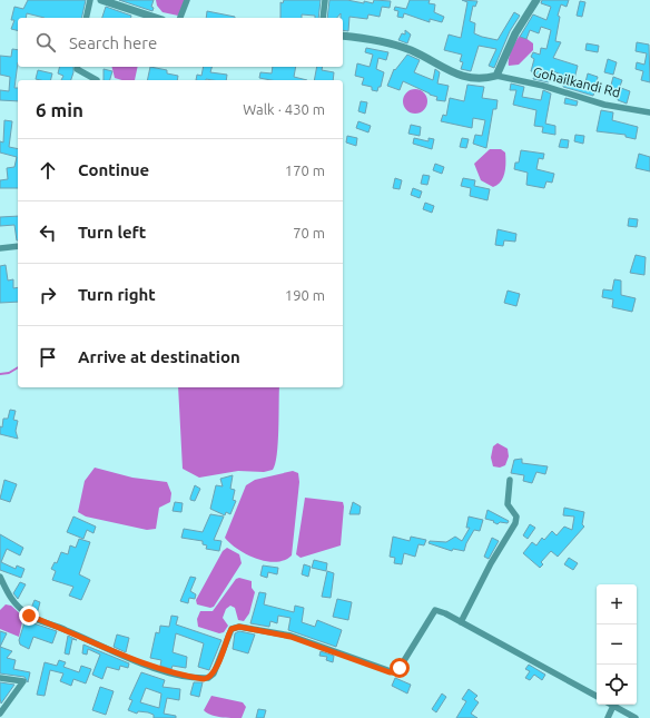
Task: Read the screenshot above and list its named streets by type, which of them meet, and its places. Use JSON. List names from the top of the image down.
{
  "streets": {
    "street": ["Gohailkandi Rd"]
  },
  "page": {
    "search": "Search here",
    "heading": ["6 min", "Walk · 430 m"],
    "list": [
      ["Continue", "170 m"],
      ["Turn left", "70 m"],
      ["Turn right", "190 m"],
      "Arrive at destination"
    ],
    "map_buttons": ["+", "−"]
  }
}
